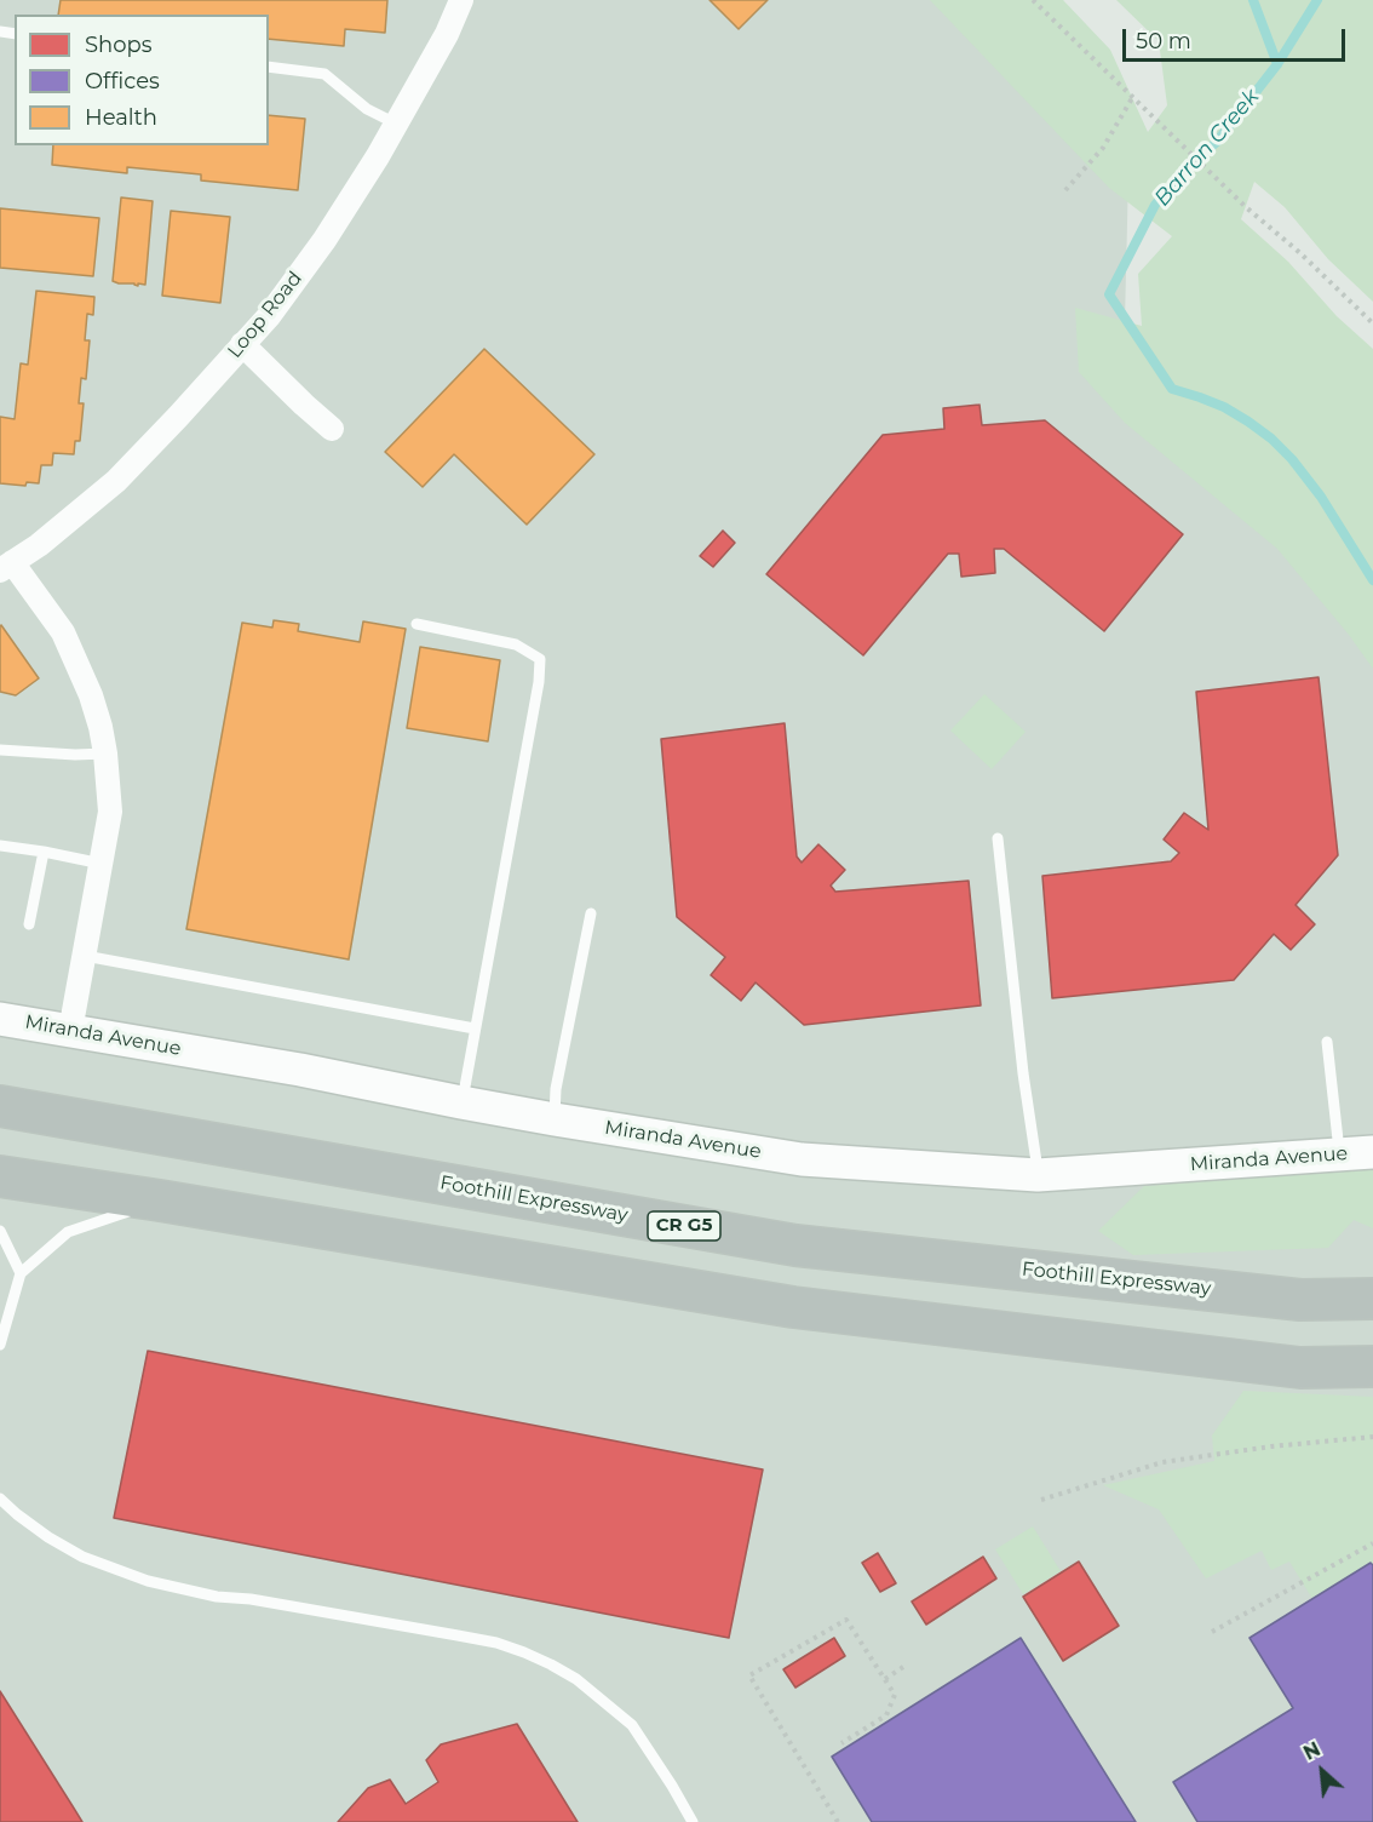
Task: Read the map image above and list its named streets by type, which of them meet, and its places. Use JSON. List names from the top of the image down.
{
  "streets": {
    "highway": ["Foothill Expressway", "CR G5"],
    "street": ["Loop Road", "Miranda Avenue"]
  },
  "water": ["Barron Creek"],
  "legend": ["Shops", "Offices", "Health"],
  "scale_bar": "50 m",
  "north": "top left"
}
